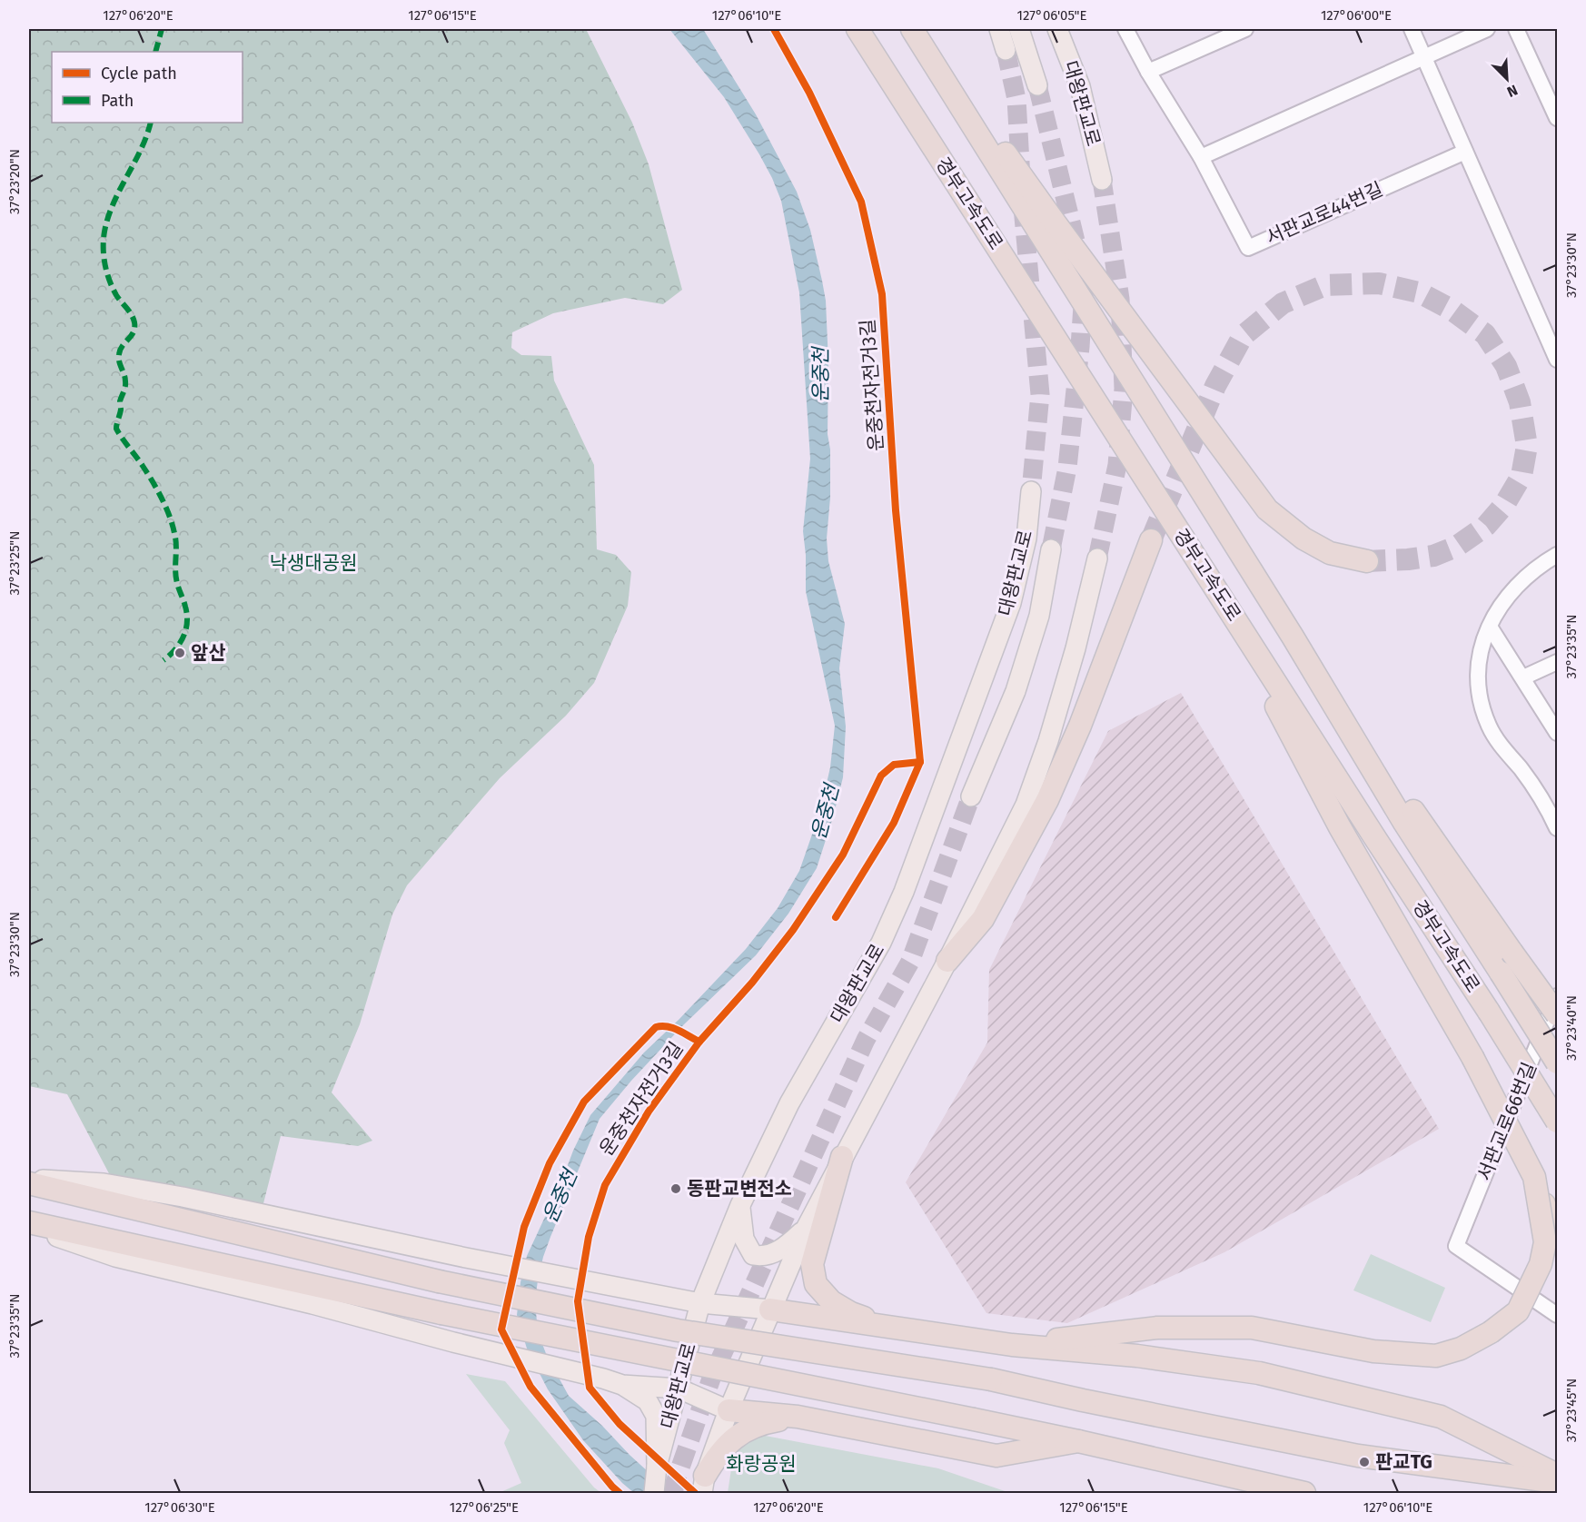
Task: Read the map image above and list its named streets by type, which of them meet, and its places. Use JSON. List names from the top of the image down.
{
  "streets": {
    "highway": ["경부고속도로"],
    "main road": ["대왕판교로"],
    "street": ["서판교로44번길", "서판교로66번길"],
    "cycle path": ["운중천자전거3길"]
  },
  "water": ["운중천"],
  "parks": ["낙생대공원", "화랑공원"],
  "places": ["앞산", "동판교변전소", "판교TG"],
  "legend": ["Cycle path", "Path"],
  "north": "bottom right",
  "coordinates": [
    "127°06'20\"E",
    "127°06'15\"E",
    "127°06'10\"E",
    "127°06'05\"E",
    "127°06'00\"E",
    "37°23'20\"N",
    "37°23'30\"N",
    "37°23'25\"N",
    "37°23'35\"N",
    "37°23'40\"N",
    "37°23'45\"N",
    "127°06'30\"E",
    "127°06'25\"E"
  ]
}
